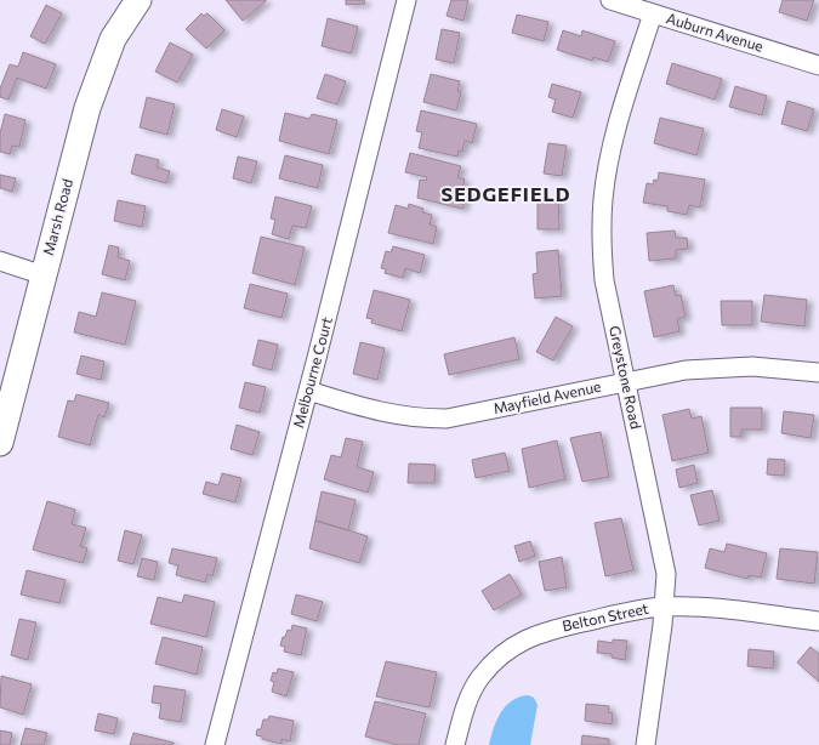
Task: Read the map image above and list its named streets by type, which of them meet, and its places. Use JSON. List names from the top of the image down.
{
  "streets": {
    "street": [
      "Auburn Avenue",
      "Marsh Road",
      "Melbourne Court",
      "Greystone Road",
      "Mayfield Avenue",
      "Belton Street"
    ]
  },
  "crossings": [
    ["Auburn Avenue", "Greystone Road"],
    ["Melbourne Court", "Mayfield Avenue"],
    ["Greystone Road", "Mayfield Avenue"],
    ["Greystone Road", "Belton Street"]
  ],
  "districts": ["SEDGEFIELD"]
}
